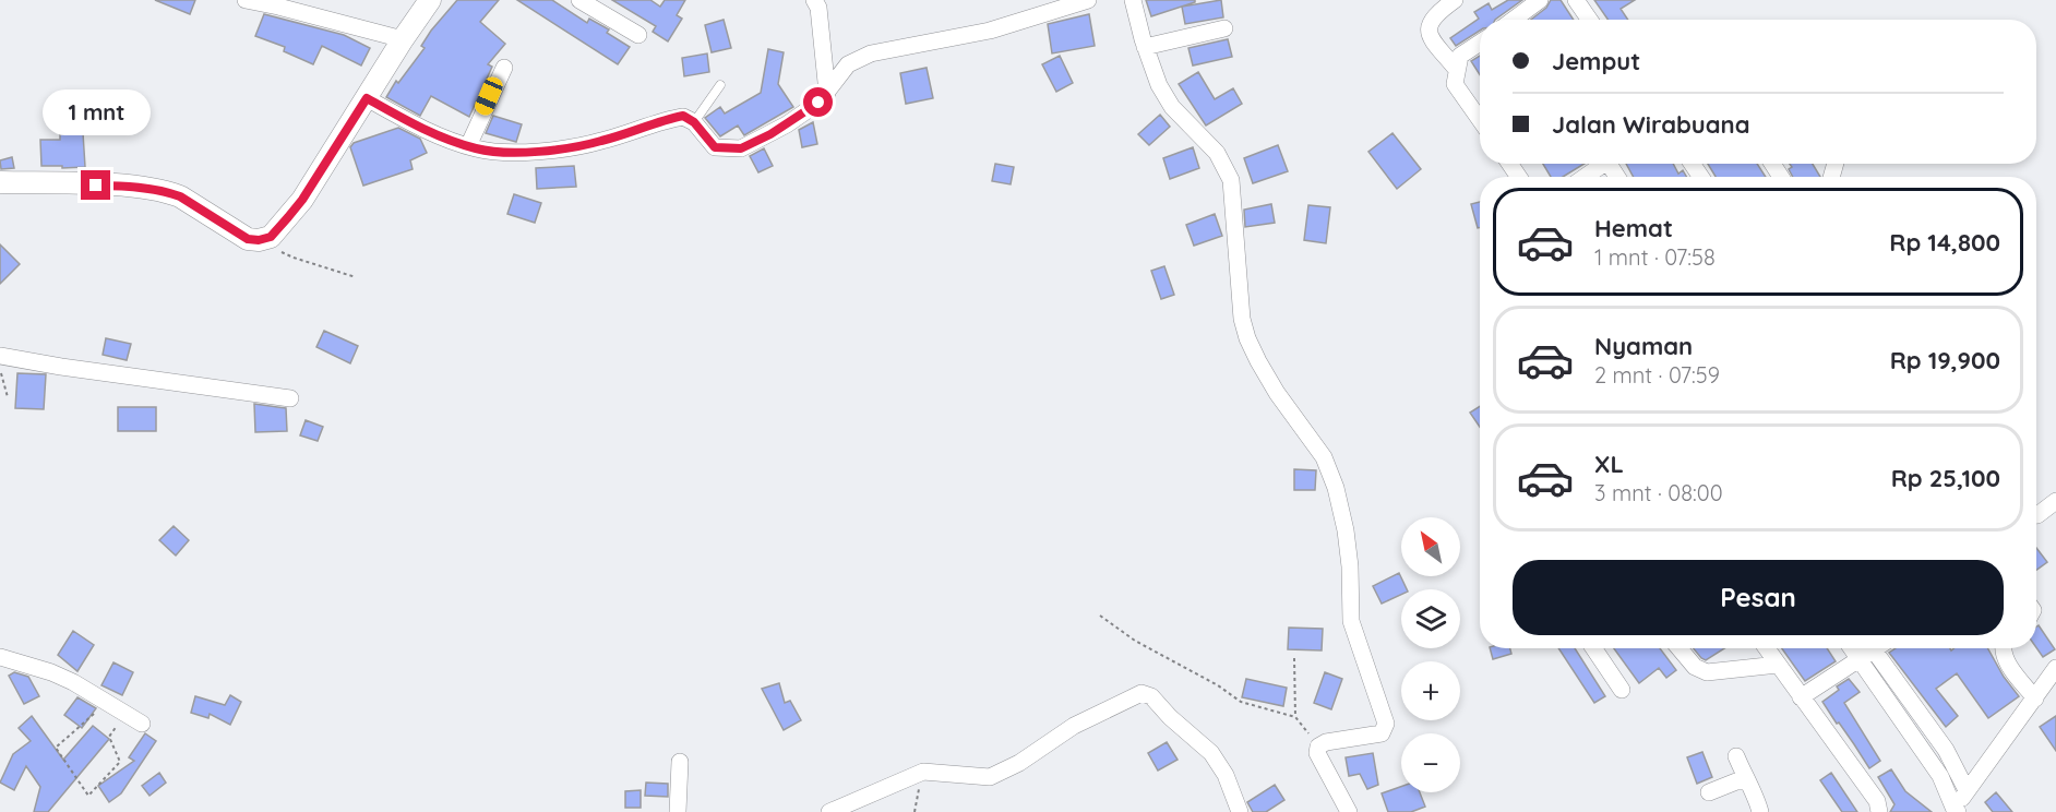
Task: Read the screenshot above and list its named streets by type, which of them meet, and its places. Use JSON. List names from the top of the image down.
{
  "north": "top left",
  "page": {
    "banner": ["Jemput", "Jalan Wirabuana"],
    "bubble": "1 mnt",
    "list": [
      {
        "name": "Hemat",
        "note": "1 mnt · 07:58",
        "value": "Rp 14,800"
      },
      {
        "name": "Nyaman",
        "note": "2 mnt · 07:59",
        "value": "Rp 19,900"
      },
      {
        "name": "XL",
        "note": "3 mnt · 08:00",
        "value": "Rp 25,100"
      }
    ],
    "map_buttons": ["+", "−"],
    "buttons": "Pesan"
  }
}
